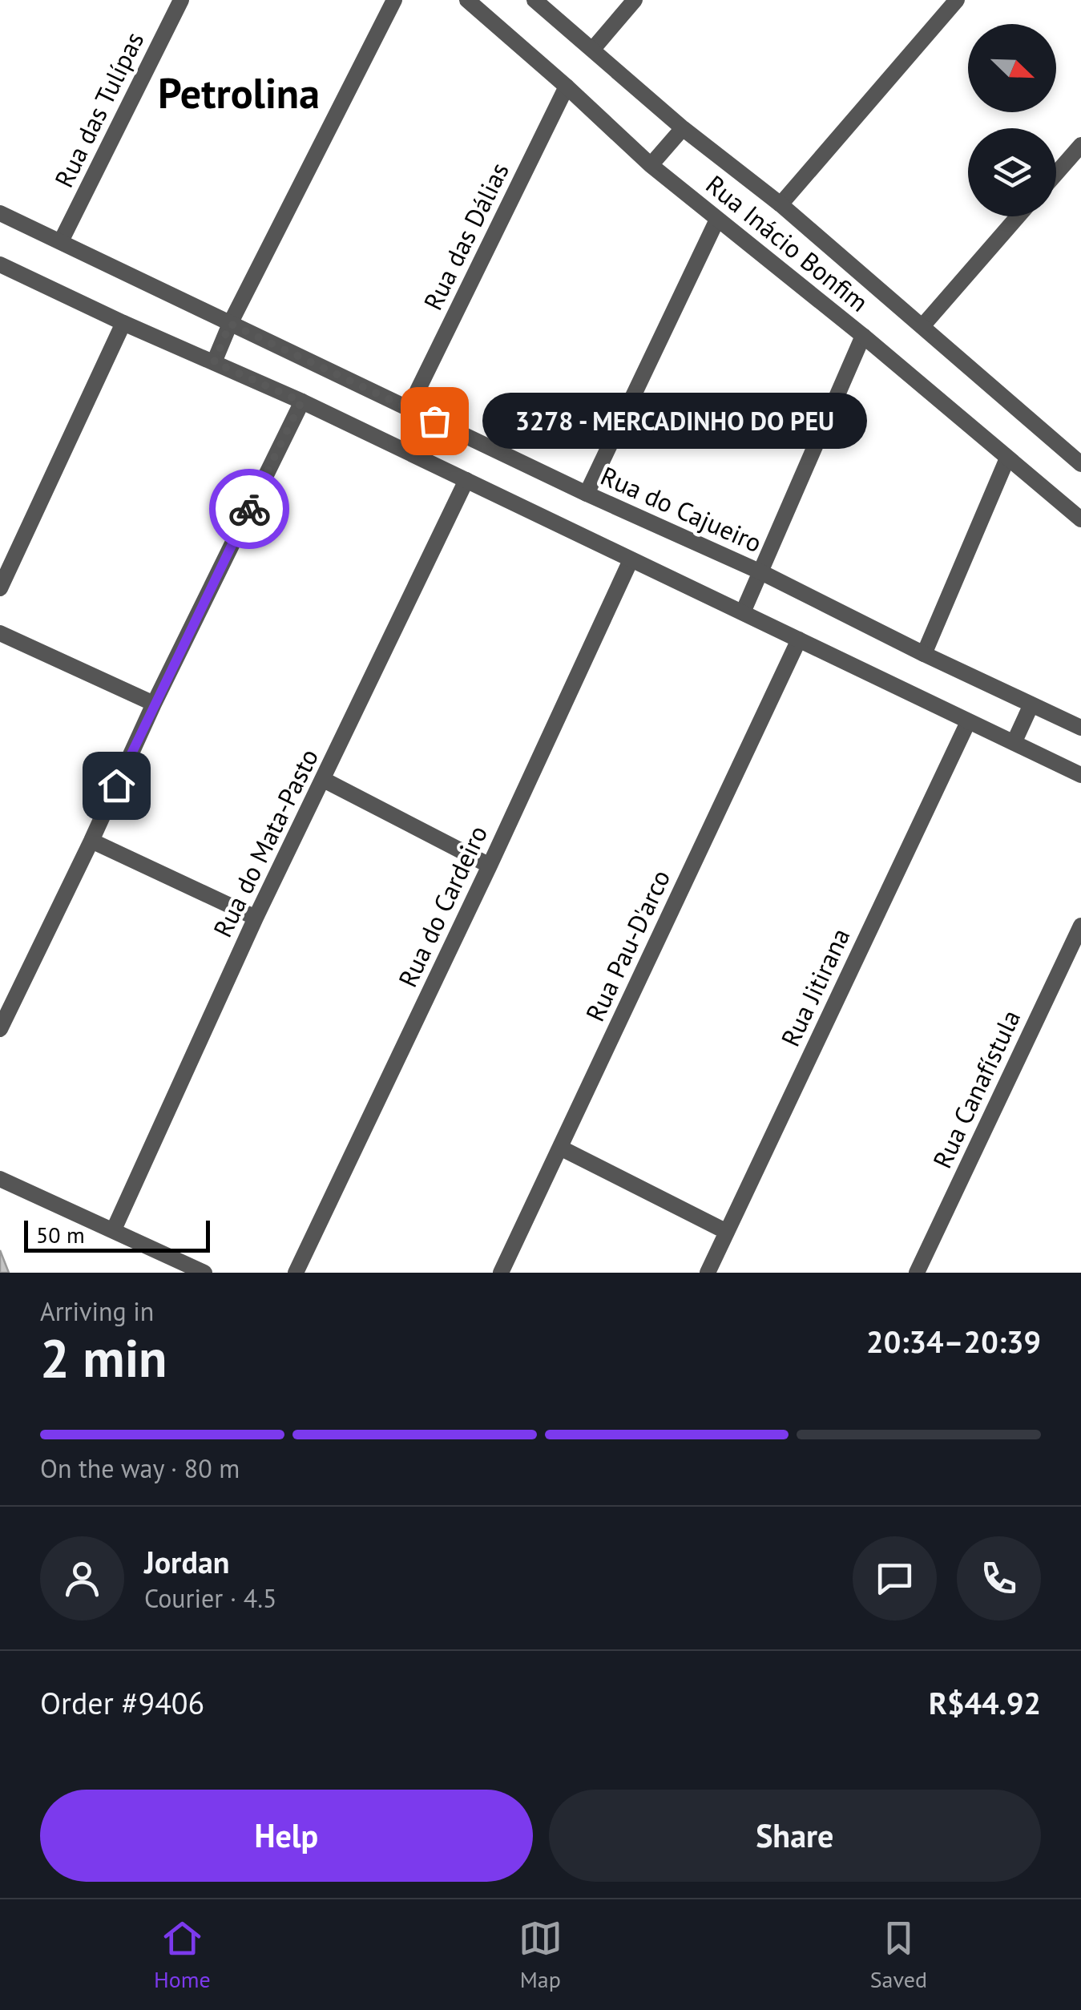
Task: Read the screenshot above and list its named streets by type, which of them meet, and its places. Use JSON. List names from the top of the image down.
{
  "streets": {
    "street": [
      "Rua das Tulípas",
      "Rua das Dálias",
      "Rua Inácio Bonfim",
      "Rua do Cajueiro",
      "Rua do Mata-Pasto",
      "Rua do Cardeiro",
      "Rua Pau-D'arco",
      "Rua Jitirana",
      "Rua Canafístula"
    ]
  },
  "crossings": [
    ["Rua das Tulípas", "Rua do Cajueiro"],
    ["Rua das Dálias", "Rua Inácio Bonfim"],
    ["Rua das Dálias", "Rua do Cajueiro"]
  ],
  "districts": ["Petrolina"],
  "places": ["3278 - MERCADINHO DO PEU"],
  "scale_bar": "50 m",
  "north": "bottom right",
  "page": {
    "bubble": "3278 - MERCADINHO DO PEU",
    "scale": "50 m",
    "heading": ["2 min", "Arriving in", "20:34–20:39"],
    "panel": [
      "Jordan",
      "Courier · 4.5",
      "Order #9406",
      "R$44.92"
    ],
    "bar": "On the way · 80 m",
    "buttons": ["Help", "Share"],
    "tabs": ["Home", "Map", "Saved"]
  }
}
